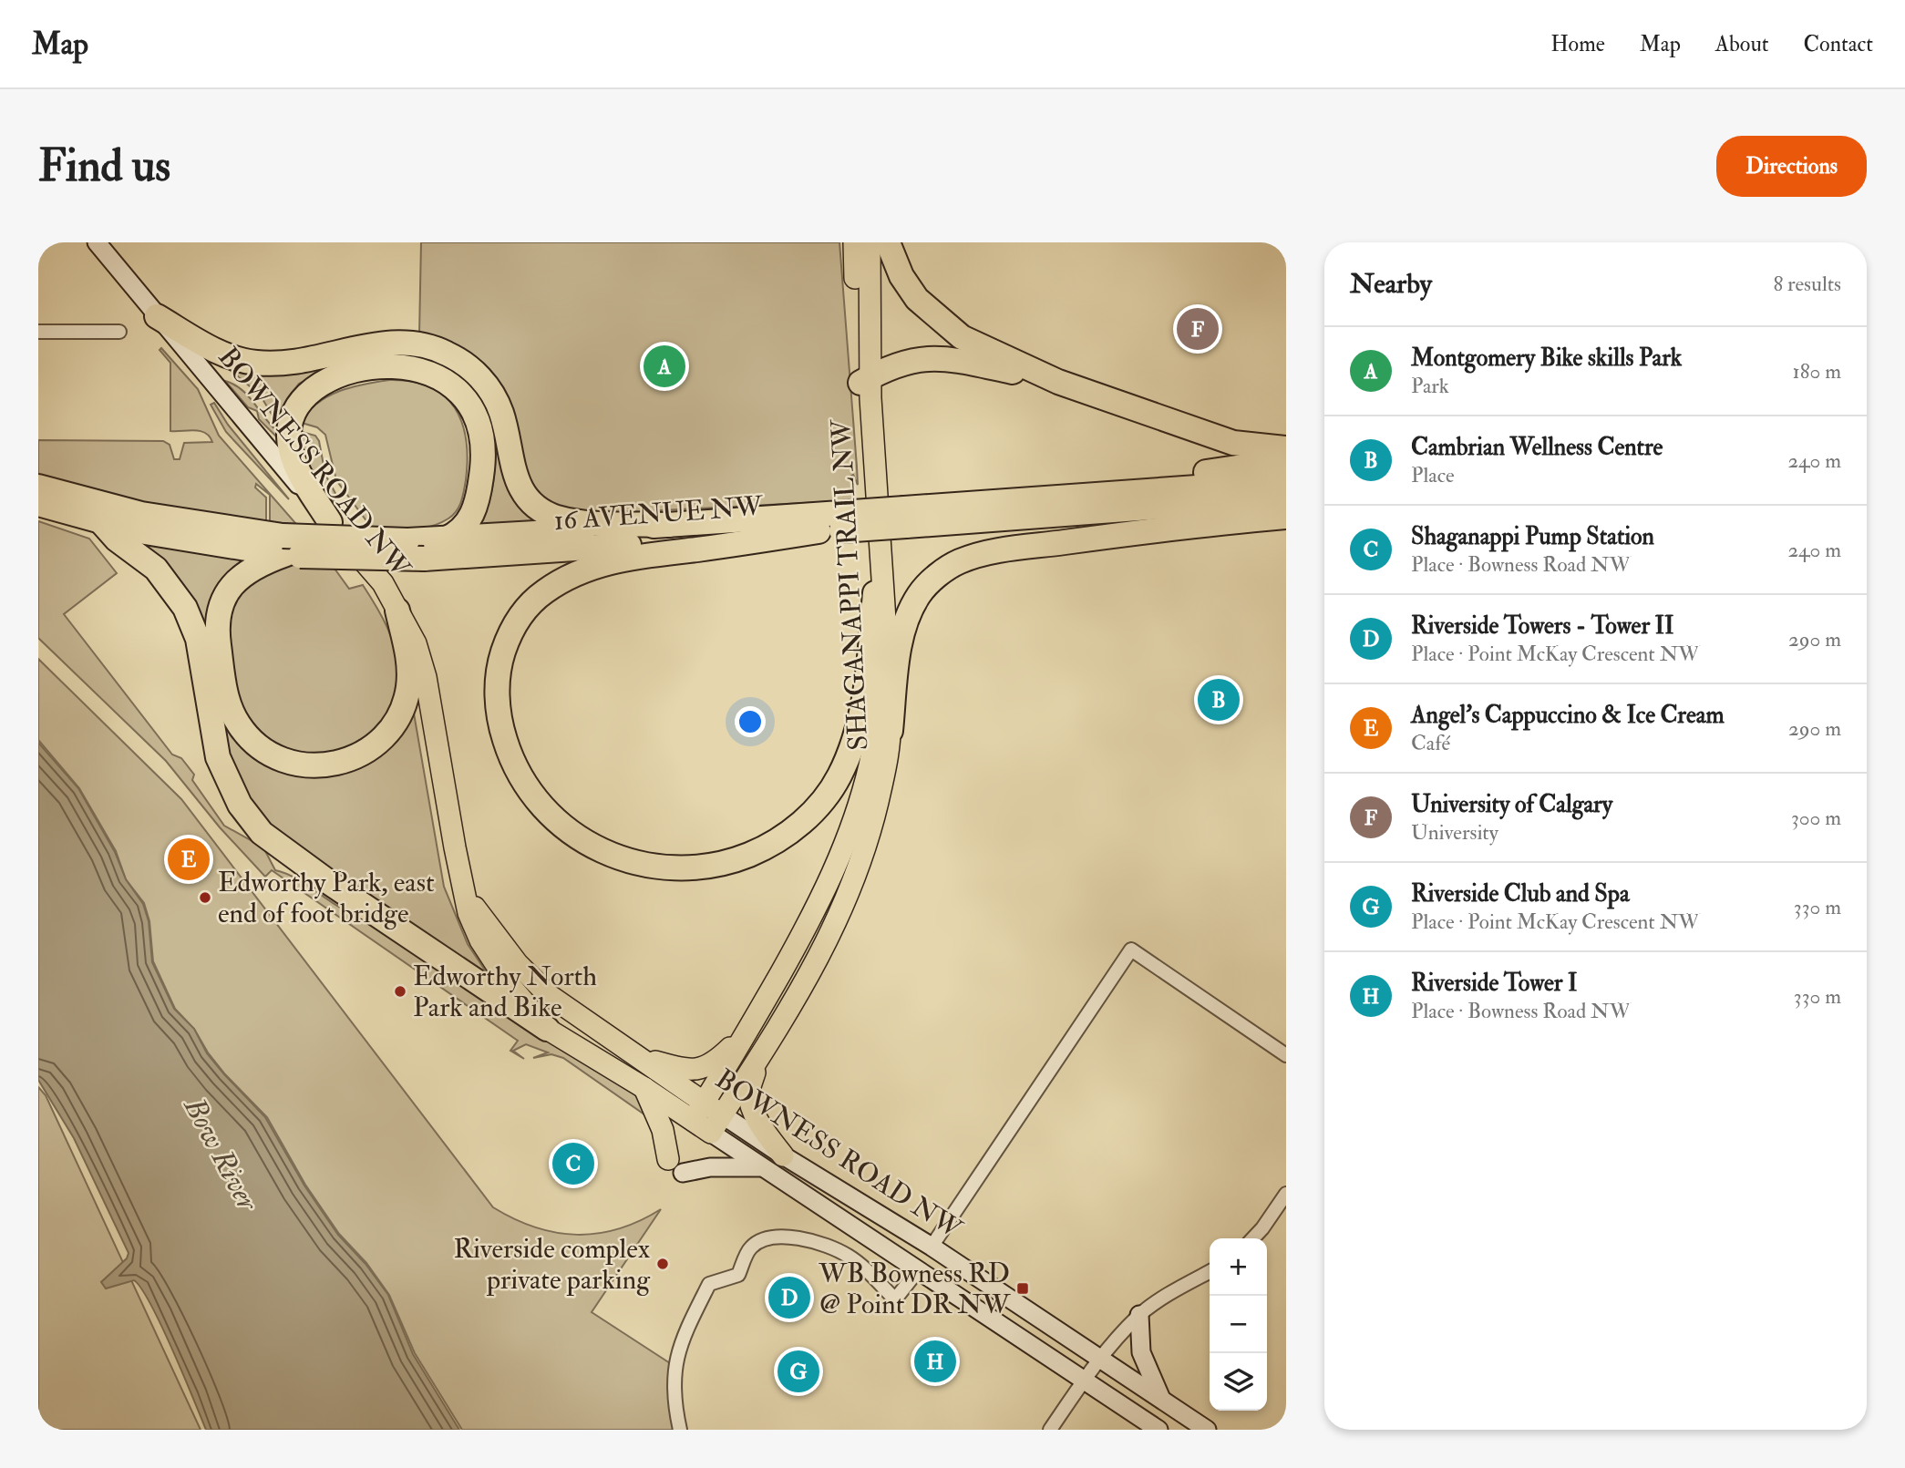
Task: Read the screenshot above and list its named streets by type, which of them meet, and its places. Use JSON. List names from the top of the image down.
{
  "streets": {
    "highway": ["16 AVENUE NW"],
    "main road": ["BOWNESS ROAD NW", "SHAGANAPPI TRAIL NW"]
  },
  "crossings": [
    ["BOWNESS ROAD NW", "SHAGANAPPI TRAIL NW"]
  ],
  "water": ["Bow River"],
  "places": {
    "other": ["Edworthy Park, east end of foot bridge", "Edworthy North Park and Bike", "Riverside complex private parking"],
    "transit": ["WB Bowness RD @ Point DR NW"]
  },
  "page": {
    "header": "Map",
    "nav": [
      "Home",
      "Map",
      "About",
      "Contact"
    ],
    "buttons": "Directions",
    "title": "Find us",
    "heading": ["Nearby", "8 results"],
    "pins": [
      "F",
      "A",
      "B",
      "E",
      "C",
      "D",
      "H",
      "G"
    ],
    "list": [
      {
        "mark": "A",
        "name": "Montgomery Bike skills Park",
        "note": "Park",
        "value": "180 m"
      },
      {
        "mark": "B",
        "name": "Cambrian Wellness Centre",
        "note": "Place",
        "value": "240 m"
      },
      {
        "mark": "C",
        "name": "Shaganappi Pump Station",
        "note": "Place · Bowness Road NW",
        "value": "240 m"
      },
      {
        "mark": "D",
        "name": "Riverside Towers - Tower II",
        "note": "Place · Point McKay Crescent NW",
        "value": "290 m"
      },
      {
        "mark": "E",
        "name": "Angel's Cappuccino & Ice Cream",
        "note": "Café",
        "value": "290 m"
      },
      {
        "mark": "F",
        "name": "University of Calgary",
        "note": "University",
        "value": "300 m"
      },
      {
        "mark": "G",
        "name": "Riverside Club and Spa",
        "note": "Place · Point McKay Crescent NW",
        "value": "330 m"
      },
      {
        "mark": "H",
        "name": "Riverside Tower I",
        "note": "Place · Bowness Road NW",
        "value": "330 m"
      }
    ],
    "map_buttons": ["+", "−"]
  }
}
